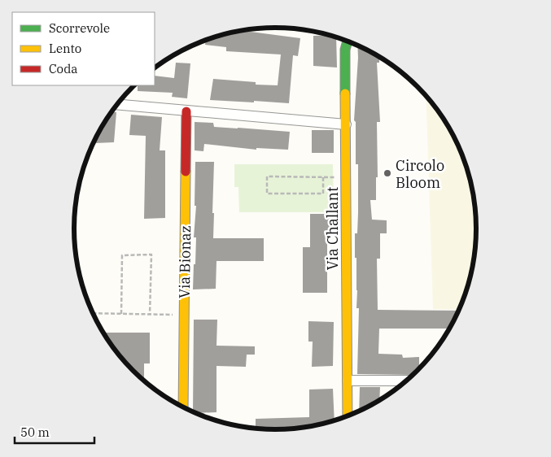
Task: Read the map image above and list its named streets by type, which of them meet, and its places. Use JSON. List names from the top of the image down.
{
  "streets": {
    "street": ["Via Challant", "Via Bionaz"]
  },
  "places": ["Circolo Bloom"],
  "legend": ["Scorrevole", "Lento", "Coda"],
  "scale_bar": "50 m"
}
